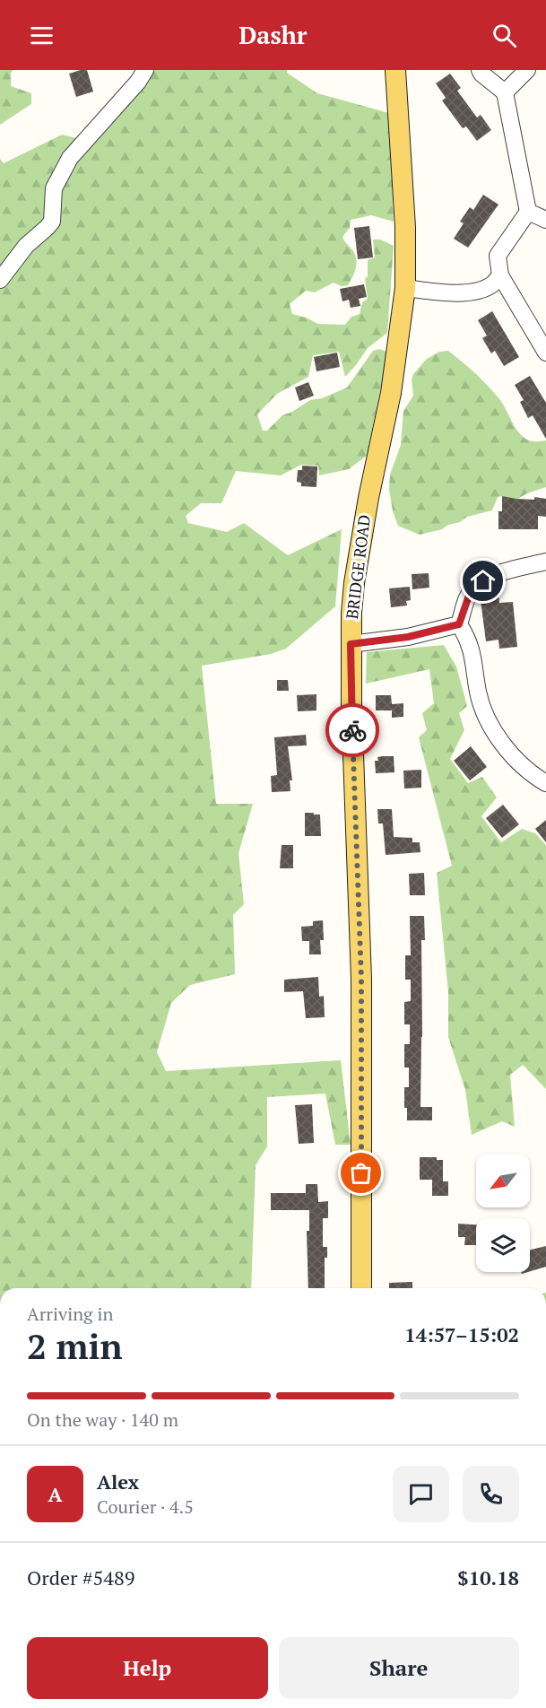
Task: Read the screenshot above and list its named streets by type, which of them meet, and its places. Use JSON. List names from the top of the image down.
{
  "streets": {
    "main road": ["BRIDGE ROAD"]
  },
  "north": "bottom left",
  "page": {
    "header": "Dashr",
    "heading": ["2 min", "Arriving in", "14:57–15:02"],
    "panel": [
      "Alex",
      "Courier · 4.5",
      "Order #5489",
      "$10.18"
    ],
    "bar": "On the way · 140 m",
    "round": "A",
    "buttons": ["Help", "Share"]
  }
}
